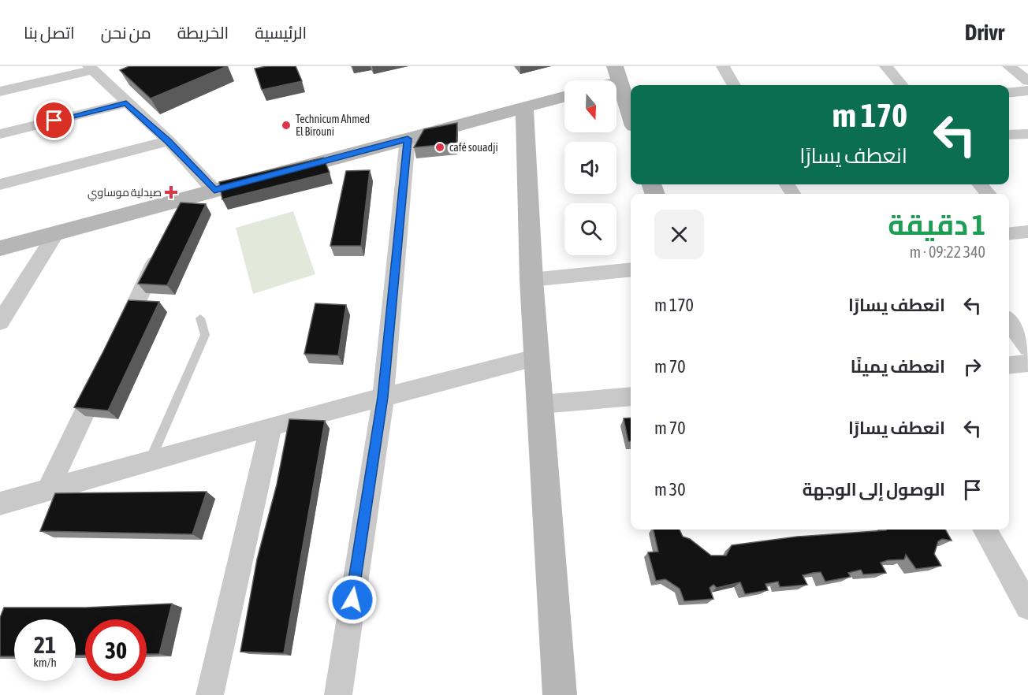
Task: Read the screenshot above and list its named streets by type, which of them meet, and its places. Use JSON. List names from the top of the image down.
{
  "places": {
    "other": ["Technicum Ahmed El Birouni", "café souadji"],
    "health": ["صيدلية موساوي"]
  },
  "north": "bottom",
  "page": {
    "header": "Drivr",
    "nav": [
      "الرئيسية",
      "الخريطة",
      "من نحن",
      "اتصل بنا"
    ],
    "turn": ["170 m", "انعطف يسارًا"],
    "heading": ["1 دقيقة", "340 m · 09:22"],
    "list": [
      {
        "name": "انعطف يسارًا",
        "value": "170 m"
      },
      {
        "name": "انعطف يمينًا",
        "value": "70 m"
      },
      {
        "name": "انعطف يسارًا",
        "value": "70 m"
      },
      {
        "name": "الوصول إلى الوجهة",
        "value": "30 m"
      }
    ],
    "speed": "21 km/h",
    "limit": "30"
  }
}
